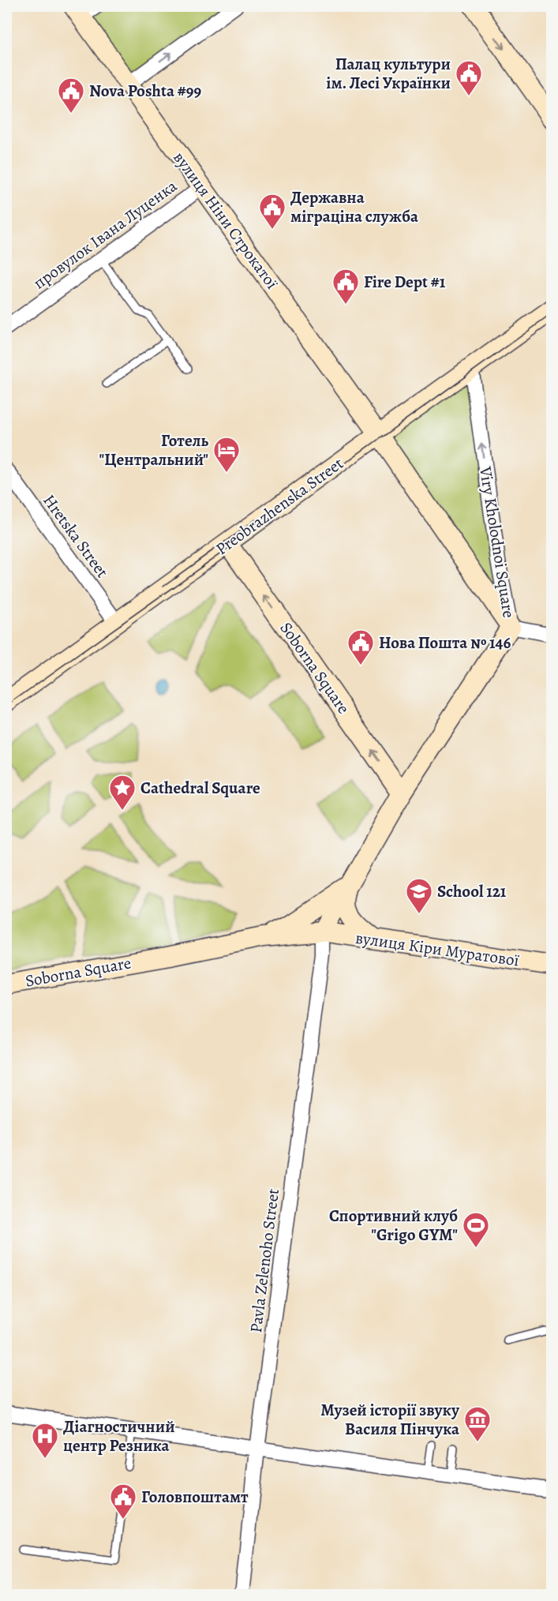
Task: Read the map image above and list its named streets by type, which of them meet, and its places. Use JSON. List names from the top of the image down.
{
  "streets": {
    "street": [
      "вулиця Ніни Строкатої",
      "провулок Івана Луценка",
      "Preobrazhenska Street",
      "Hretska Street",
      "Viry Kholodnoi Square",
      "Soborna Square",
      "вулиця Кіри Муратової",
      "Pavla Zelenoho Street"
    ]
  },
  "crossings": [
    ["вулиця Ніни Строкатої", "провулок Івана Луценка"],
    ["вулиця Ніни Строкатої", "Preobrazhenska Street"],
    ["вулиця Ніни Строкатої", "Viry Kholodnoi Square"],
    ["Preobrazhenska Street", "Hretska Street"],
    ["Preobrazhenska Street", "Viry Kholodnoi Square"],
    ["Preobrazhenska Street", "Soborna Square"],
    ["Viry Kholodnoi Square", "Soborna Square"],
    ["Soborna Square", "вулиця Кіри Муратової"],
    ["Soborna Square", "Pavla Zelenoho Street"],
    ["вулиця Кіри Муратової", "Pavla Zelenoho Street"]
  ],
  "places": {
    "public building": [
      "Палац культури ім. Лесі Українки",
      "Nova Poshta #99",
      "Державна міграціна служба",
      "Fire Dept #1",
      "Нова Пошта № 146",
      "Головпоштамт"
    ],
    "hotel": ["Готель \"Центральний\""],
    "place": ["Cathedral Square"],
    "school or university": ["School 121"],
    "sports": ["Спортивний клуб \"Grigo GYM\""],
    "museum": ["Музей історії звуку Василя Пінчука"],
    "hospital": ["Діагностичний центр Резника"]
  }
}
